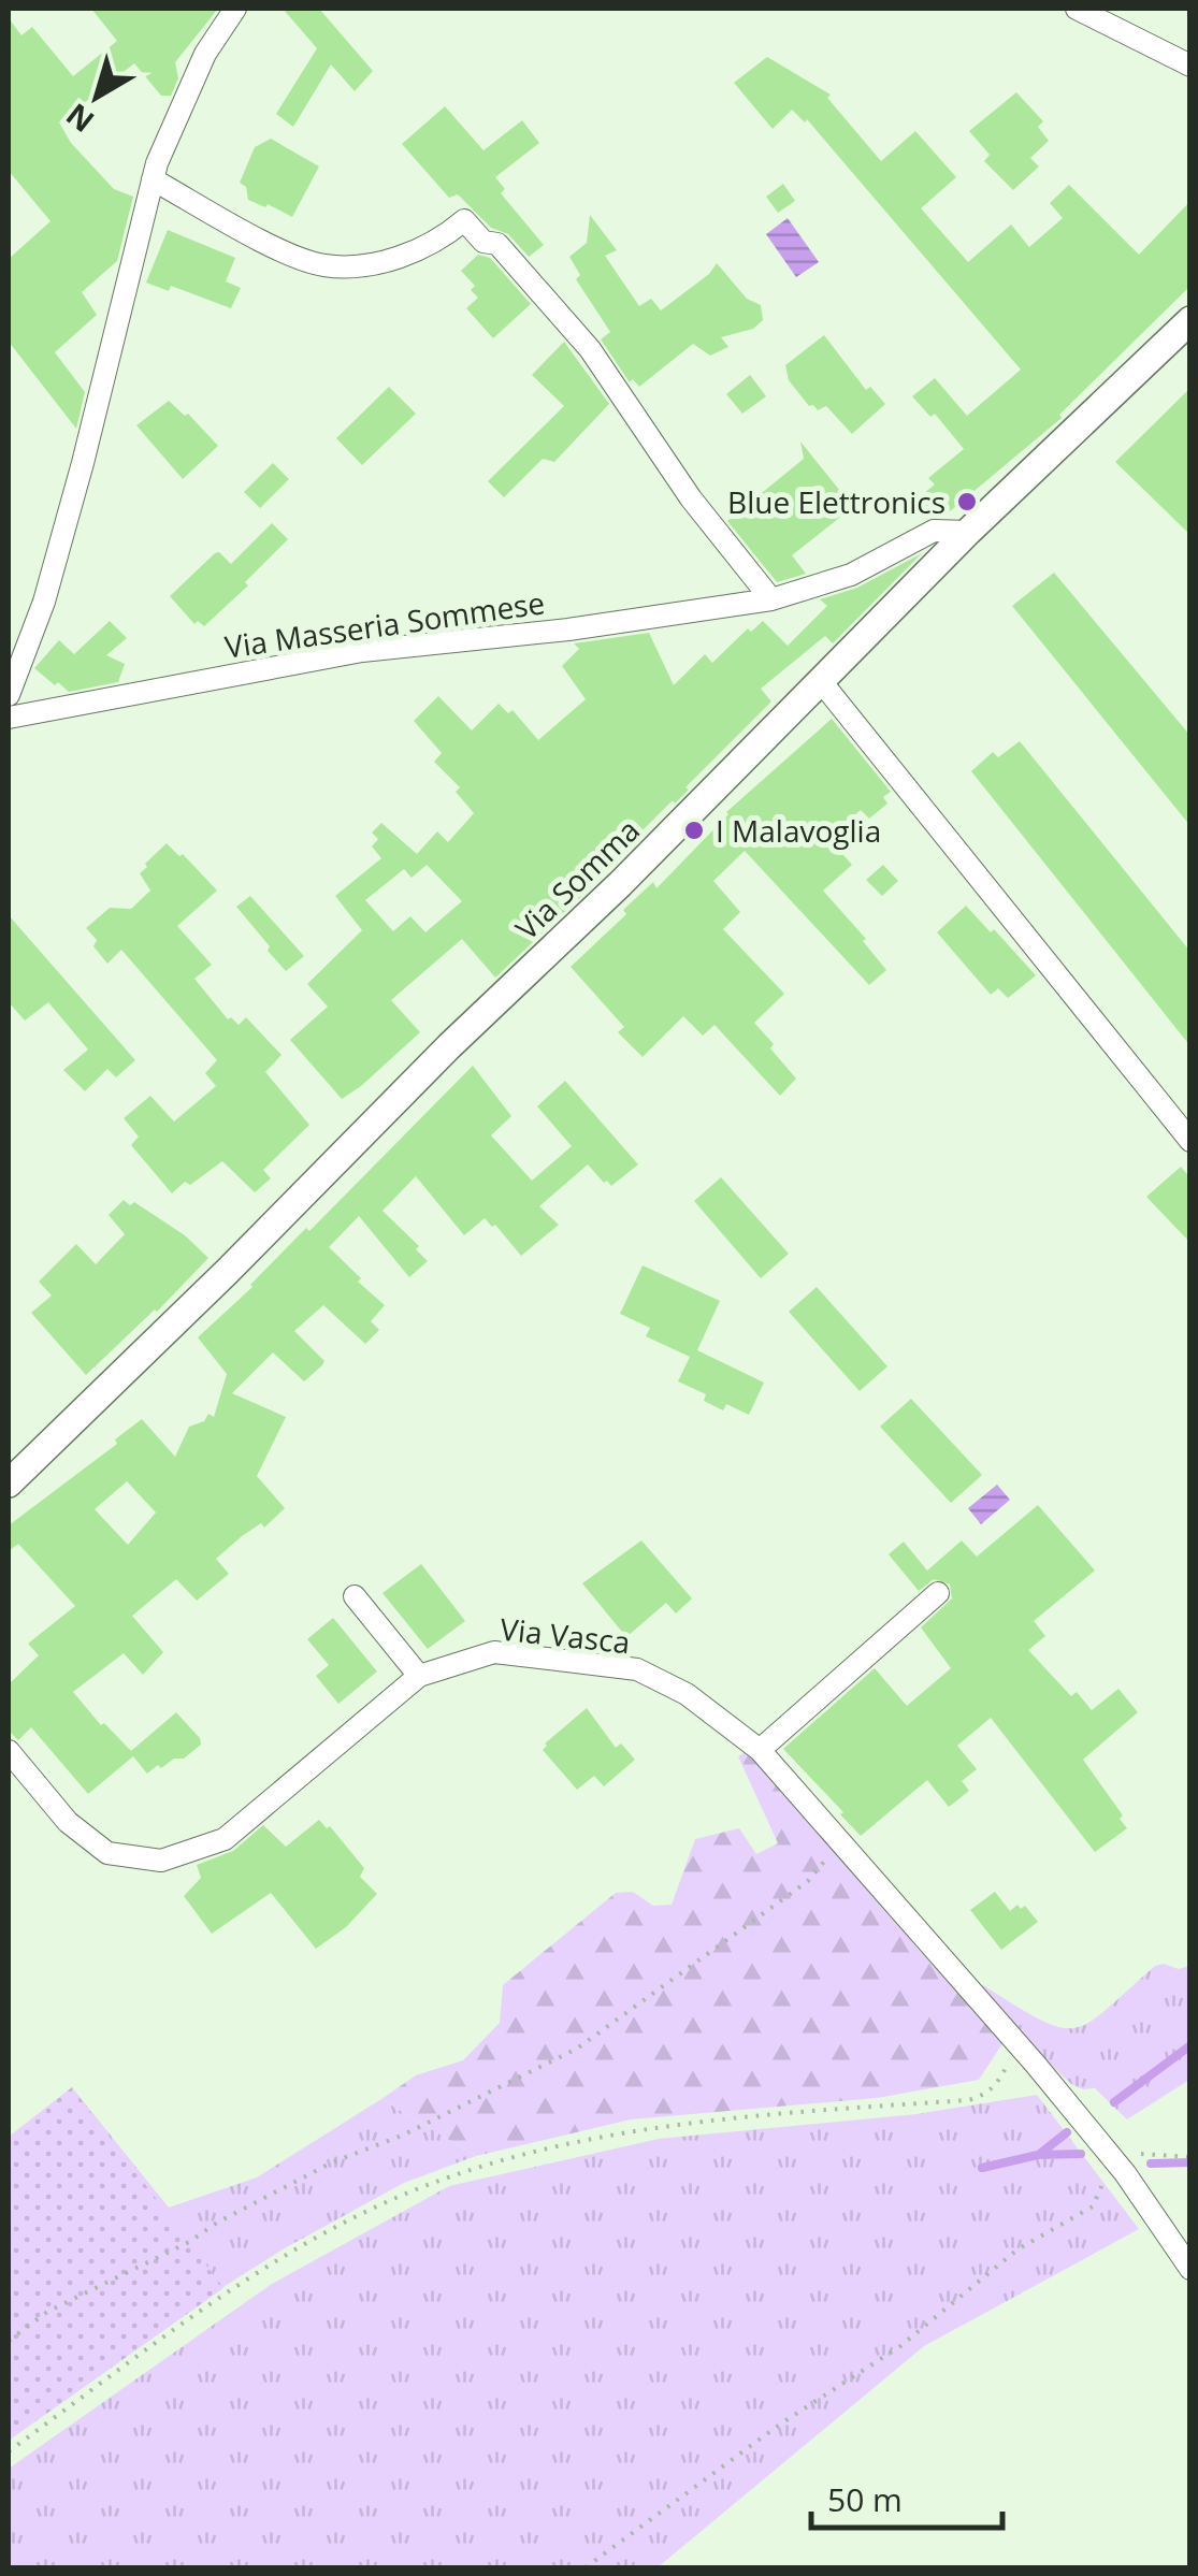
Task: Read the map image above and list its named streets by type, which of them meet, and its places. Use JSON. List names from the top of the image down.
{
  "streets": {
    "street": ["Via Masseria Sommese", "Via Somma", "Via Vasca"]
  },
  "crossings": [
    ["Via Masseria Sommese", "Via Somma"]
  ],
  "places": ["Blue Elettronics", "I Malavoglia"],
  "scale_bar": "50 m",
  "north": "bottom left"
}
